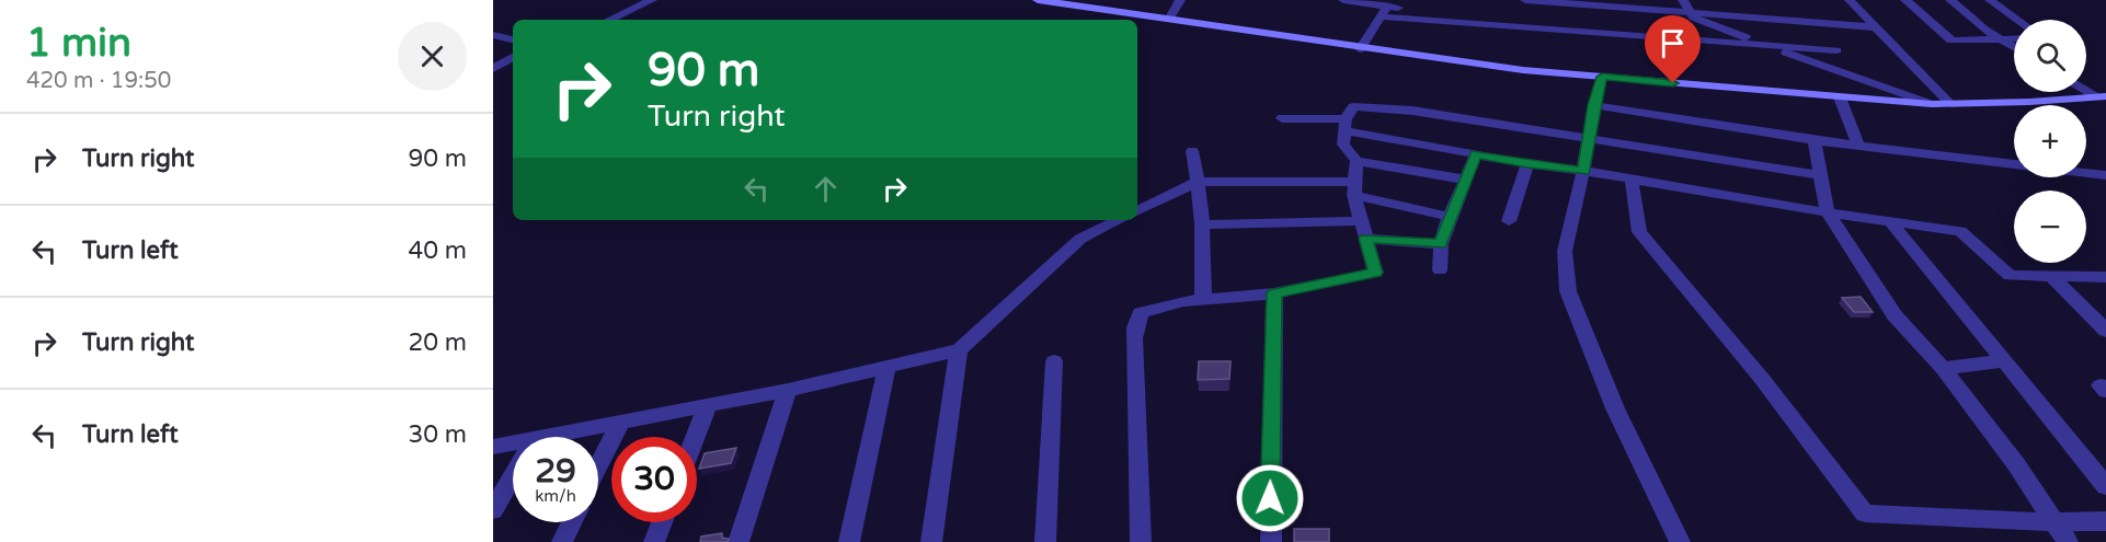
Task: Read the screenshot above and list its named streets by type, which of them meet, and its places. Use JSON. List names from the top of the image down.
{
  "page": {
    "heading": ["1 min", "420 m · 19:50"],
    "map_buttons": ["+", "−"],
    "turn": ["90 m", "Turn right"],
    "list": [
      {
        "name": "Turn right",
        "value": "90 m"
      },
      {
        "name": "Turn left",
        "value": "40 m"
      },
      {
        "name": "Turn right",
        "value": "20 m"
      },
      {
        "name": "Turn left",
        "value": "30 m"
      }
    ],
    "speed": "29 km/h",
    "limit": "30"
  }
}
